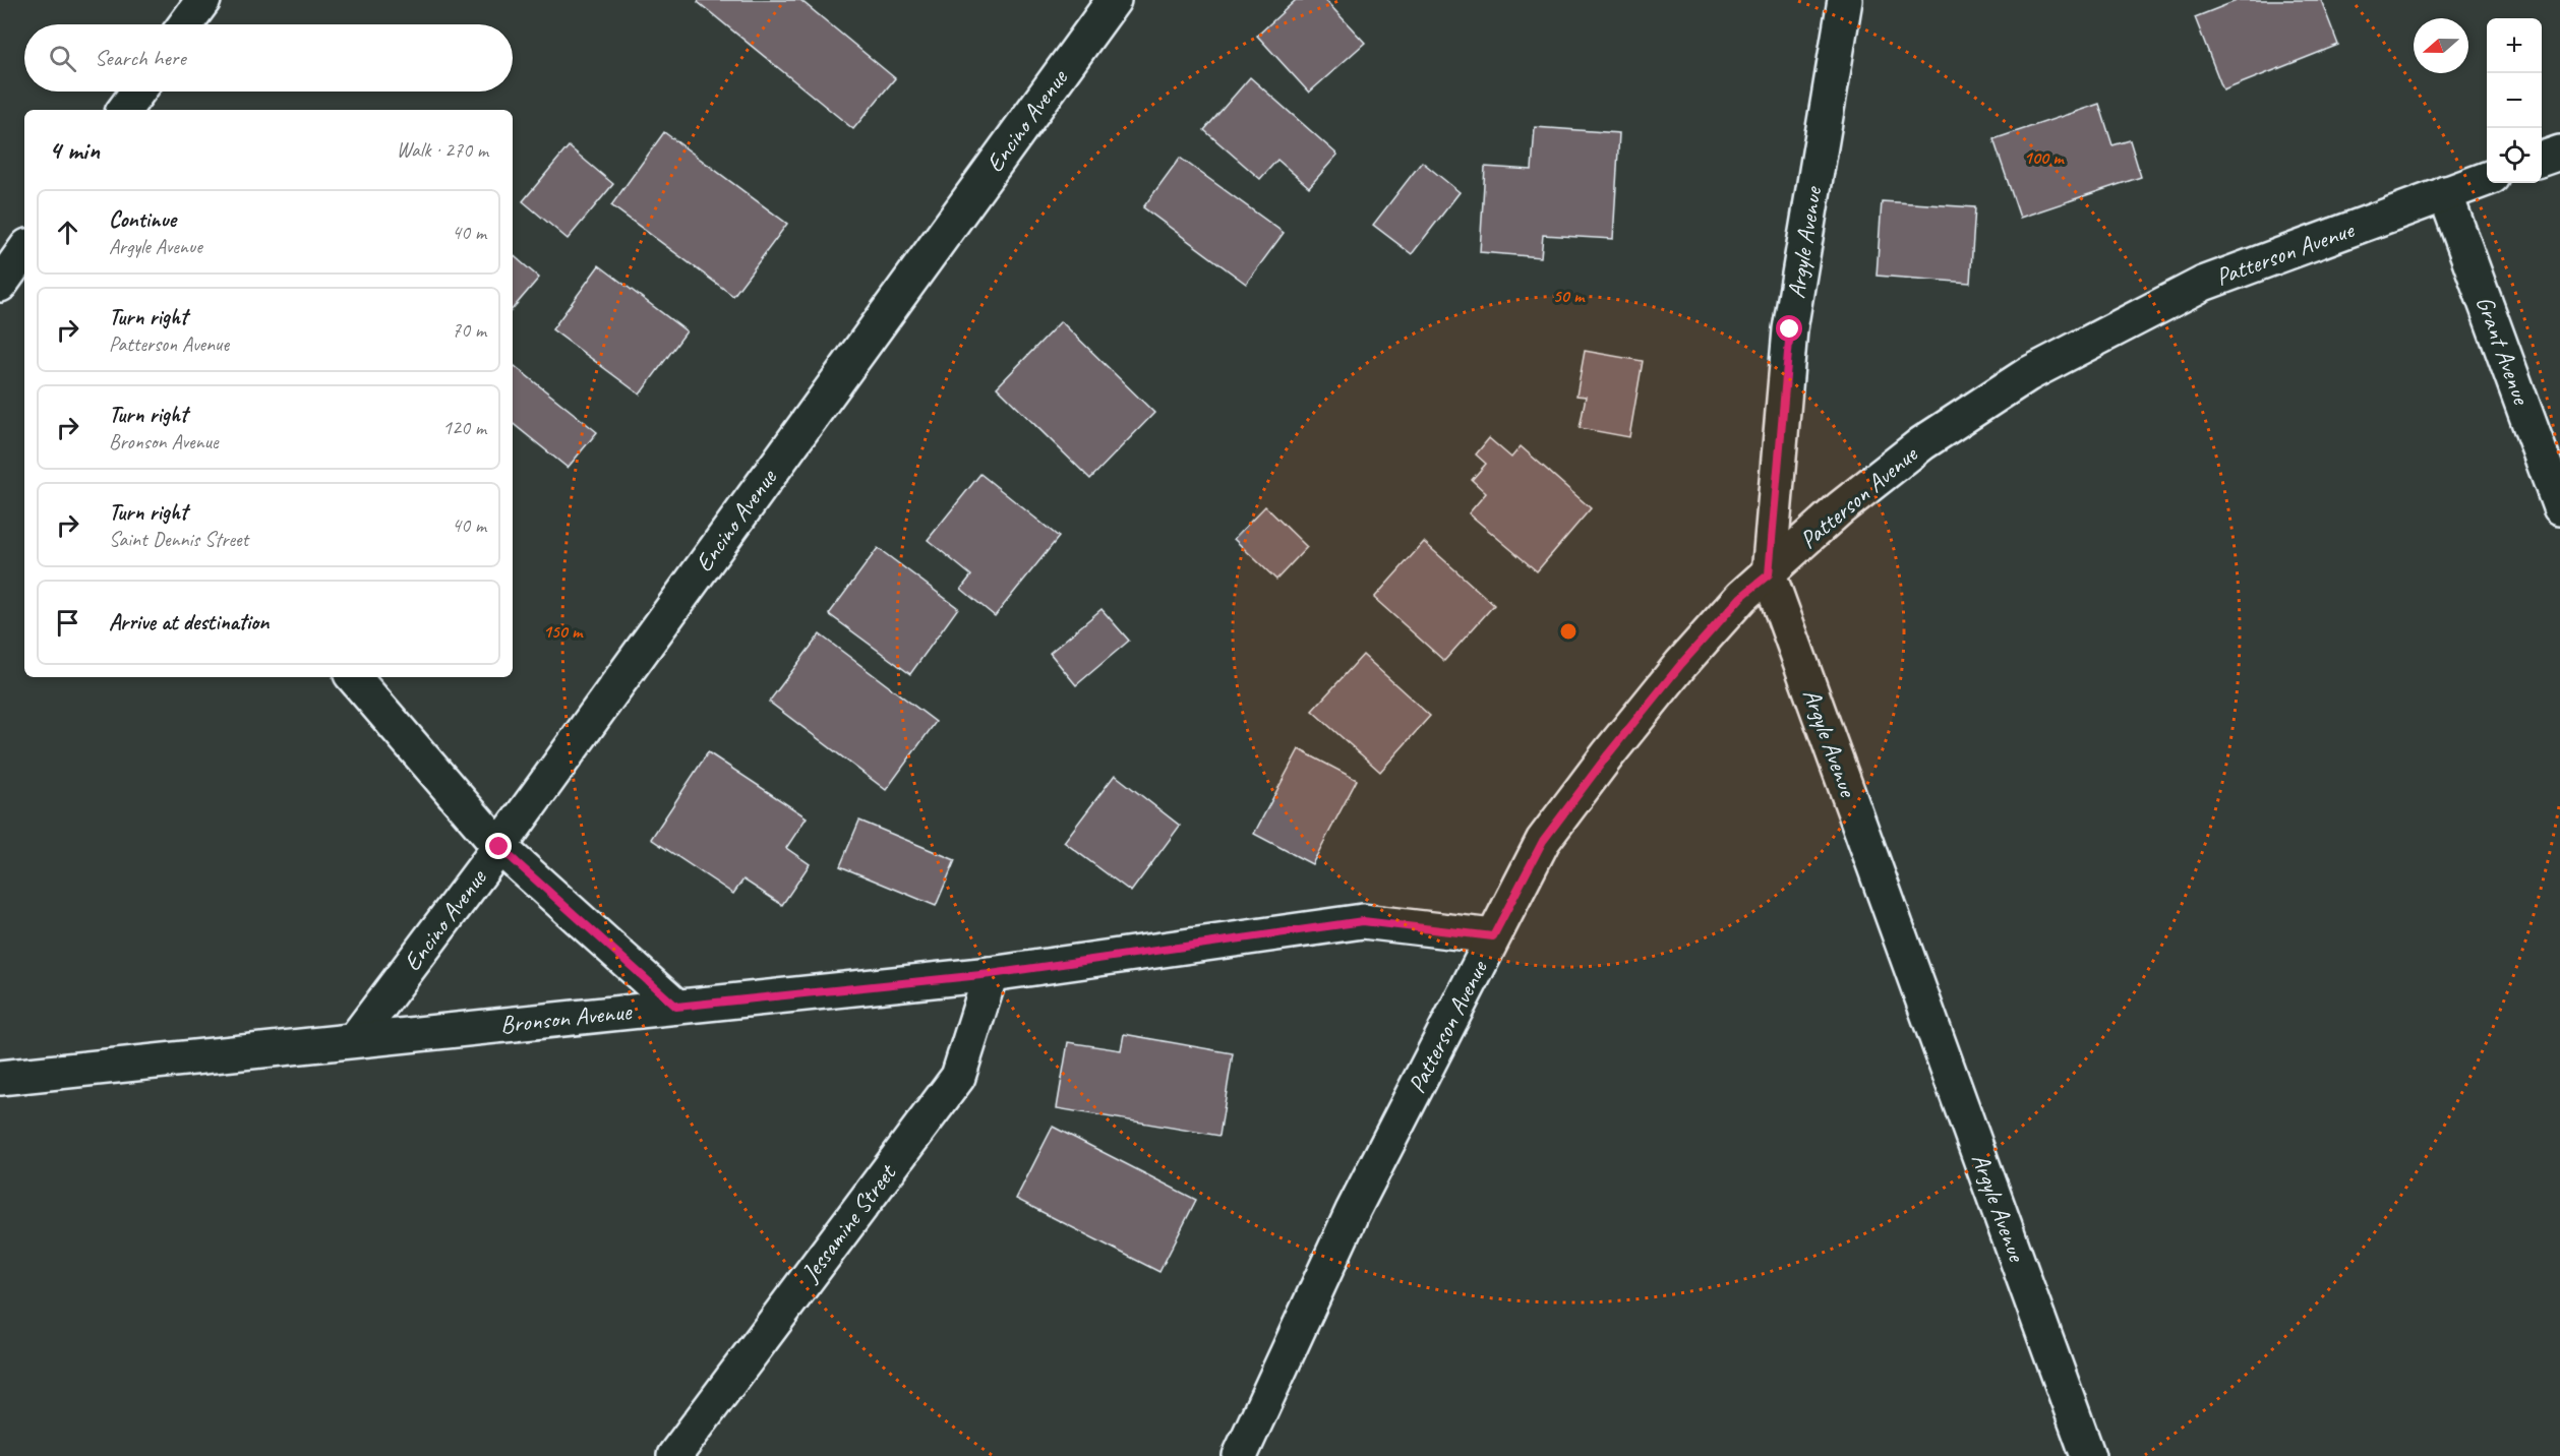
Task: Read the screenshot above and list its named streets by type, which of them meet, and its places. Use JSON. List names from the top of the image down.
{
  "streets": {
    "street": [
      "Encino Avenue",
      "Argyle Avenue",
      "Patterson Avenue",
      "Grant Avenue",
      "Bronson Avenue",
      "Jessamine Street"
    ]
  },
  "crossings": [
    ["Encino Avenue", "Bronson Avenue"],
    ["Argyle Avenue", "Patterson Avenue"],
    ["Patterson Avenue", "Grant Avenue"],
    ["Patterson Avenue", "Bronson Avenue"],
    ["Bronson Avenue", "Jessamine Street"]
  ],
  "north": "left",
  "page": {
    "map_buttons": ["+", "−"],
    "search": "Search here",
    "heading": ["4 min", "Walk · 270 m"],
    "list": [
      ["Continue", "Argyle Avenue", "40 m"],
      ["Turn right", "Patterson Avenue", "70 m"],
      ["Turn right", "Bronson Avenue", "120 m"],
      ["Turn right", "Saint Dennis Street", "40 m"],
      "Arrive at destination"
    ]
  },
  "rings": ["100 m", "50 m", "150 m"]
}
